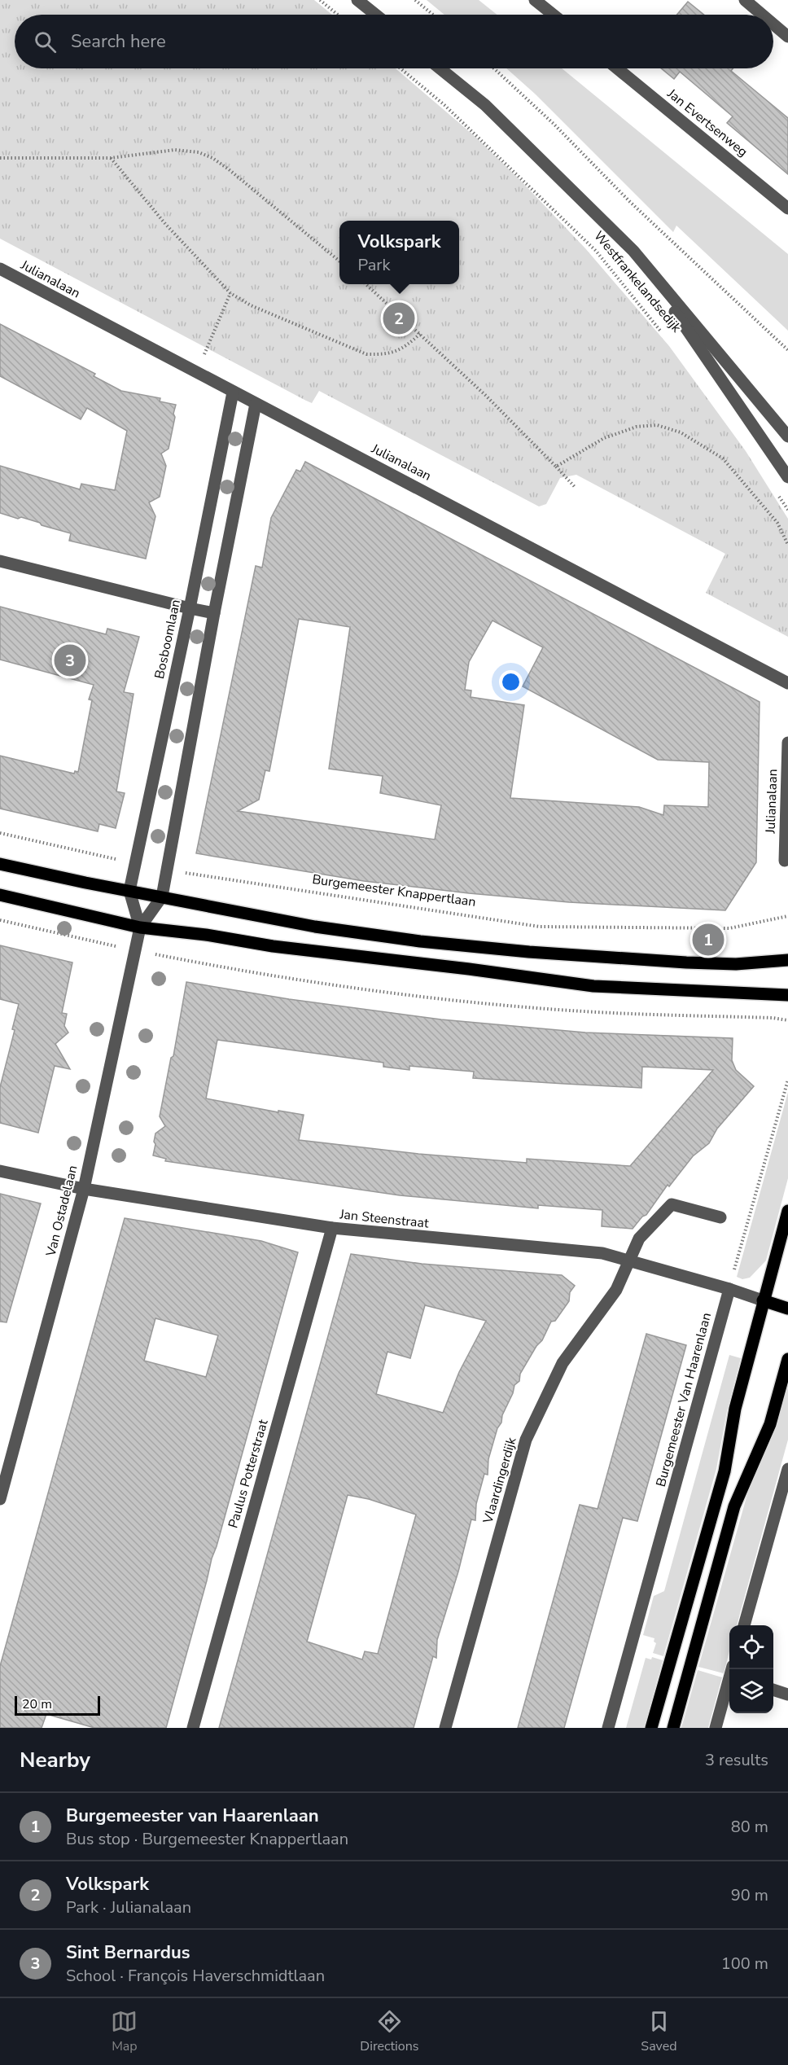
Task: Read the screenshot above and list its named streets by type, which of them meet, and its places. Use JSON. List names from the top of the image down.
{
  "streets": {
    "street": [
      "Jan Evertsenweg",
      "Julianalaan",
      "Westfrankelandsedijk",
      "Bosboomlaan",
      "Van Ostadelaan",
      "Jan Steenstraat",
      "Burgemeester Van Haarenlaan",
      "Paulus Potterstraat",
      "Vlaardingerdijk"
    ],
    "path": ["Burgemeester Knappertlaan"]
  },
  "crossings": [
    ["Julianalaan", "Bosboomlaan"],
    ["Van Ostadelaan", "Jan Steenstraat"],
    ["Jan Steenstraat", "Burgemeester Van Haarenlaan"],
    ["Jan Steenstraat", "Paulus Potterstraat"],
    ["Jan Steenstraat", "Vlaardingerdijk"]
  ],
  "scale_bar": "20 m",
  "page": {
    "search": "Search here",
    "popup": ["Volkspark", "Park"],
    "pins": ["2", "3", "1"],
    "scale": "20 m",
    "heading": ["Nearby", "3 results"],
    "list": [
      {
        "mark": "1",
        "name": "Burgemeester van Haarenlaan",
        "note": "Bus stop · Burgemeester Knappertlaan",
        "value": "80 m"
      },
      {
        "mark": "2",
        "name": "Volkspark",
        "note": "Park · Julianalaan",
        "value": "90 m"
      },
      {
        "mark": "3",
        "name": "Sint Bernardus",
        "note": "School · François Haverschmidtlaan",
        "value": "100 m"
      }
    ],
    "nav": ["Map", "Directions", "Saved"]
  }
}
